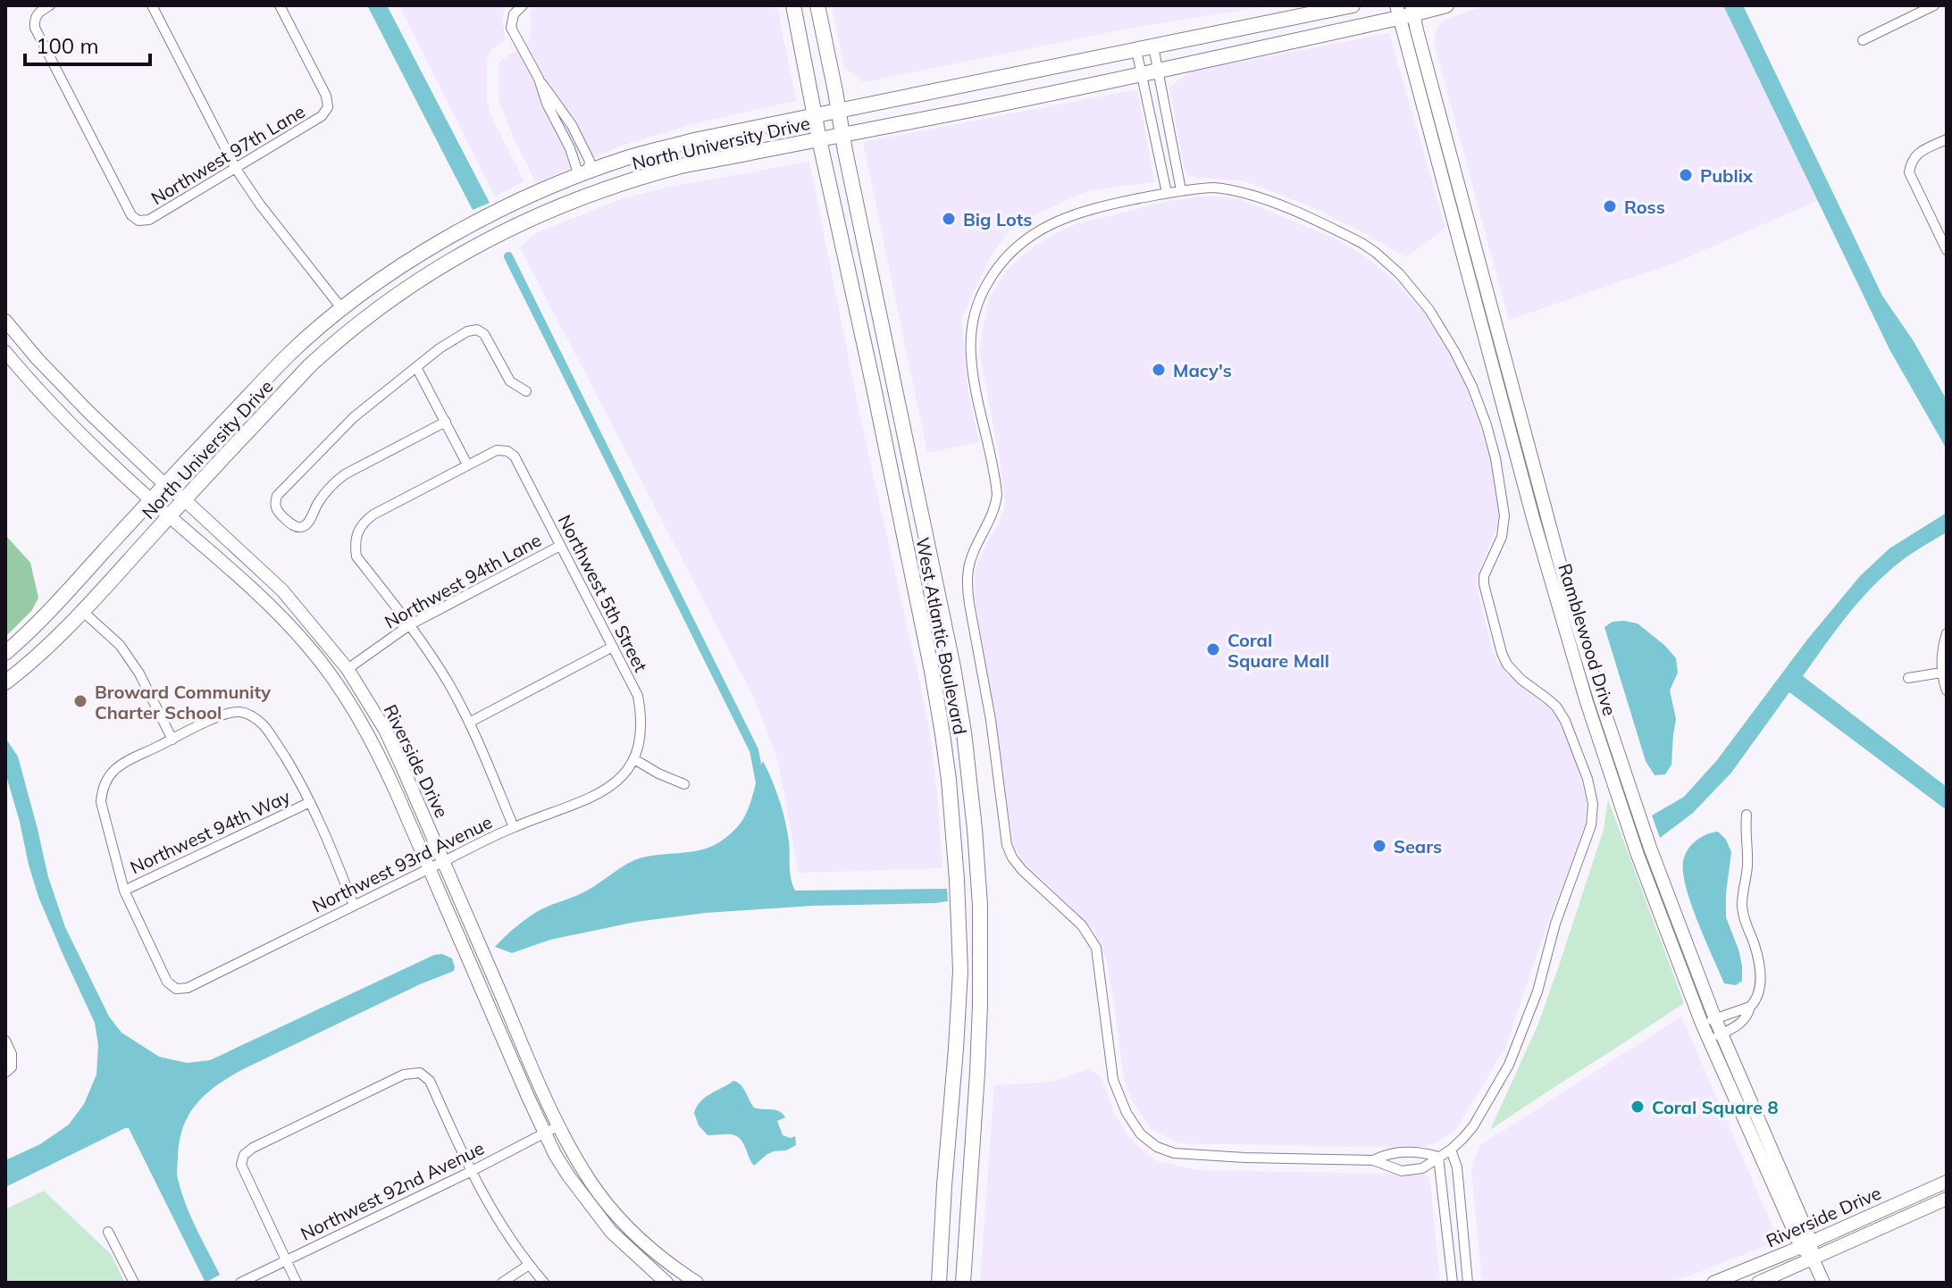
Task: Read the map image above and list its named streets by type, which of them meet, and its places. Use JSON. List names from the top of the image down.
{
  "streets": {
    "main road": ["North University Drive", "West Atlantic Boulevard"],
    "street": [
      "Northwest 97th Lane",
      "Northwest 94th Lane",
      "Northwest 5th Street",
      "Ramblewood Drive",
      "Riverside Drive",
      "Northwest 94th Way",
      "Northwest 93rd Avenue",
      "Northwest 92nd Avenue"
    ]
  },
  "crossings": [
    ["North University Drive", "West Atlantic Boulevard"],
    ["North University Drive", "Ramblewood Drive"],
    ["North University Drive", "Riverside Drive"],
    ["Northwest 94th Lane", "Northwest 5th Street"],
    ["Northwest 94th Lane", "Riverside Drive"],
    ["Northwest 5th Street", "Northwest 93rd Avenue"],
    ["Ramblewood Drive", "Riverside Drive"],
    ["Riverside Drive", "Northwest 93rd Avenue"],
    ["Riverside Drive", "Northwest 92nd Avenue"],
    ["Northwest 94th Way", "Northwest 93rd Avenue"]
  ],
  "places": [
    "Publix",
    "Ross",
    "Big Lots",
    "Macy's",
    "Coral Square Mall",
    "Broward Community Charter School",
    "Sears",
    "Coral Square 8"
  ],
  "scale_bar": "100 m"
}
